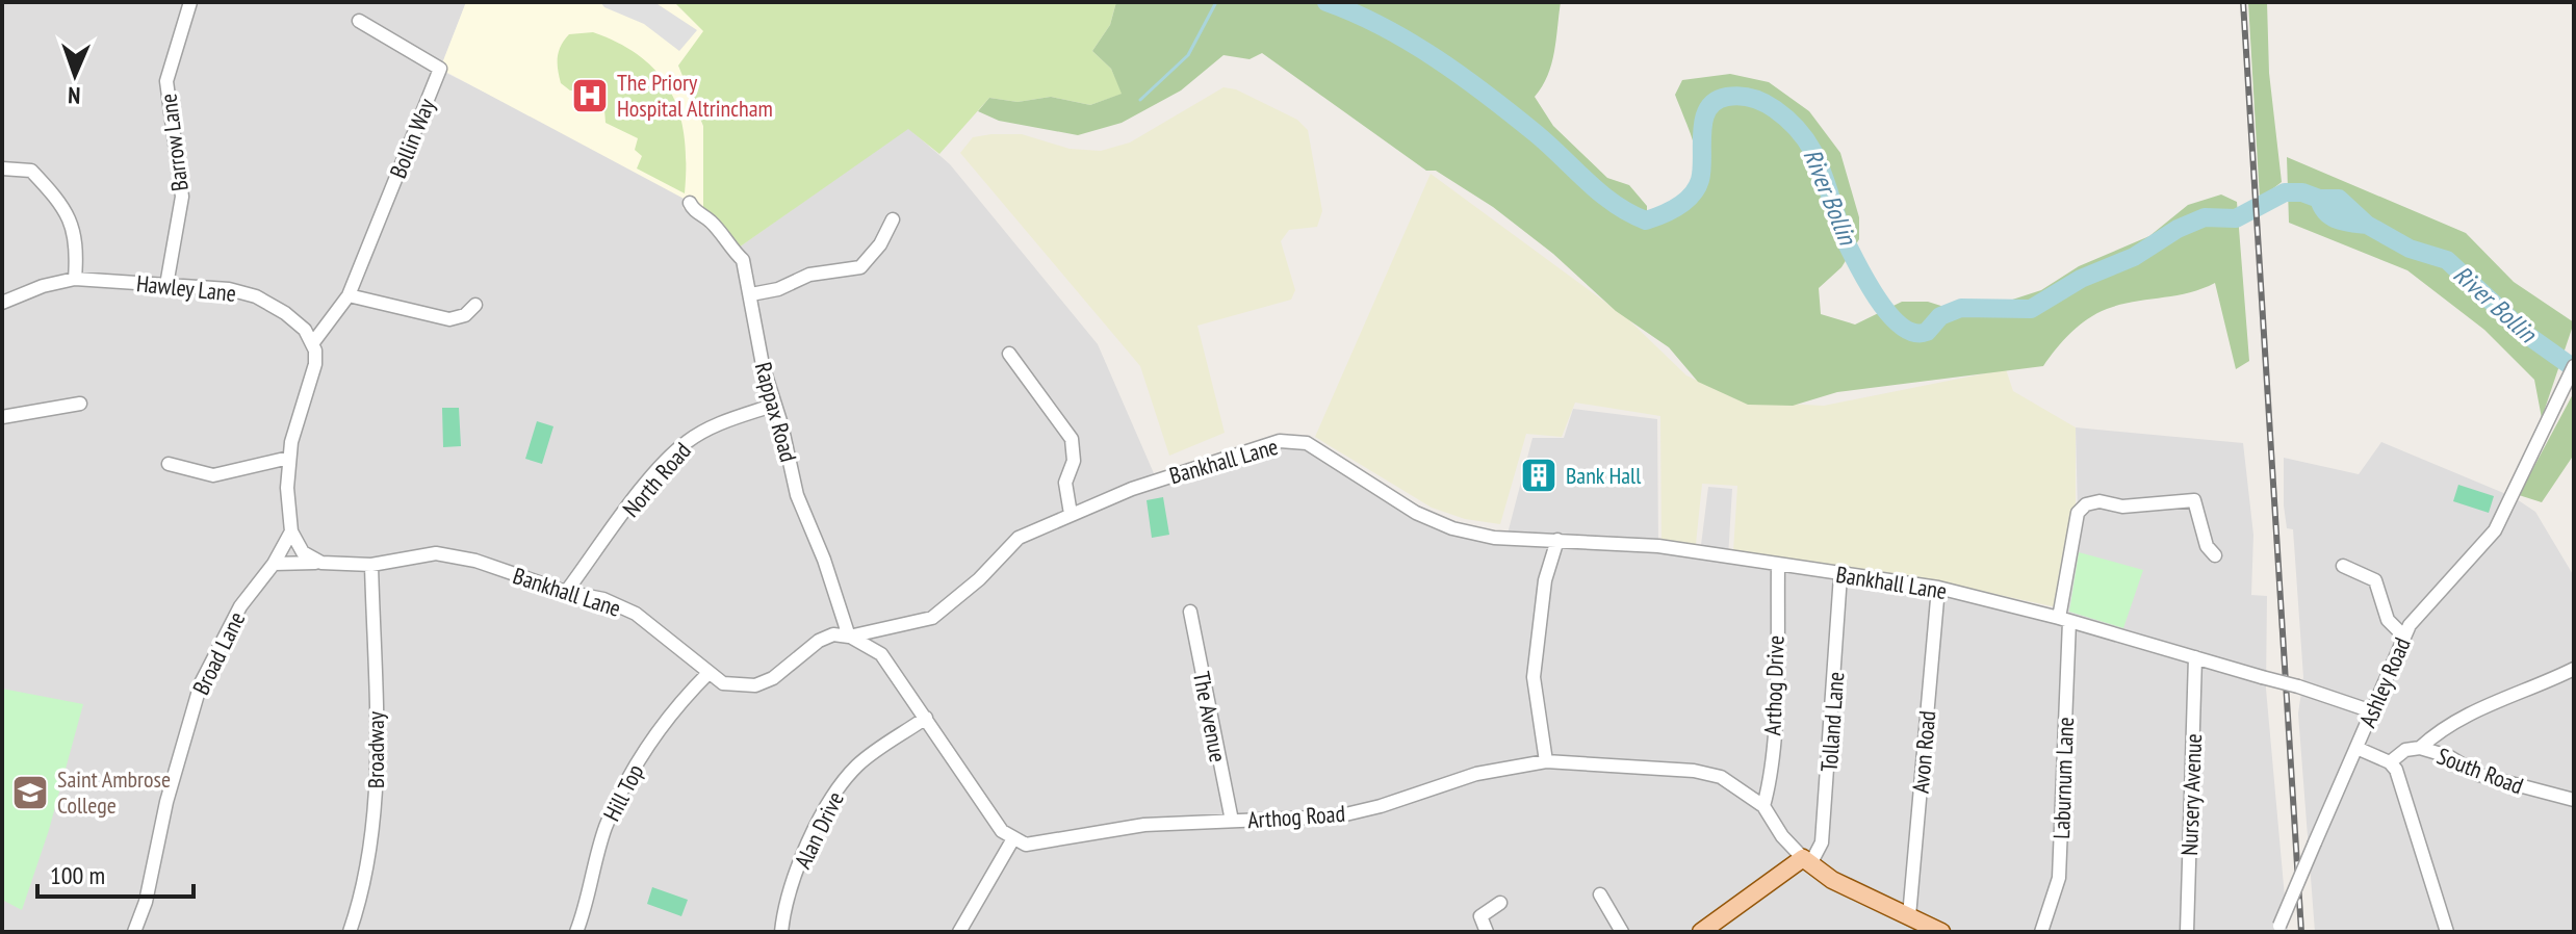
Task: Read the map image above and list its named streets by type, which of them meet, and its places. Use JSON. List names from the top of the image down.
{
  "streets": {
    "street": [
      "Bollin Way",
      "Barrow Lane",
      "Hawley Lane",
      "Rappax Road",
      "Bankhall Lane",
      "North Road",
      "Broad Lane",
      "Ashley Road",
      "Arthog Drive",
      "The Avenue",
      "Tolland Lane",
      "Broadway",
      "Avon Road",
      "South Road",
      "Laburnum Lane",
      "Hill Top",
      "Nursery Avenue",
      "Arthog Road",
      "Alan Drive"
    ]
  },
  "crossings": [
    ["Bollin Way", "Hawley Lane"],
    ["Barrow Lane", "Hawley Lane"],
    ["Rappax Road", "Bankhall Lane"],
    ["Rappax Road", "North Road"],
    ["Bankhall Lane", "North Road"],
    ["Bankhall Lane", "Broad Lane"],
    ["Bankhall Lane", "Ashley Road"],
    ["Bankhall Lane", "Arthog Drive"],
    ["Bankhall Lane", "Tolland Lane"],
    ["Bankhall Lane", "Broadway"],
    ["Bankhall Lane", "Avon Road"],
    ["Bankhall Lane", "Laburnum Lane"],
    ["Bankhall Lane", "Hill Top"],
    ["Bankhall Lane", "Nursery Avenue"],
    ["Arthog Drive", "Arthog Road"],
    ["The Avenue", "Arthog Road"],
    ["Tolland Lane", "Arthog Road"]
  ],
  "water": ["River Bollin"],
  "places": {
    "hospital": ["The Priory Hospital Altrincham"],
    "building": ["Bank Hall"],
    "school or university": ["Saint Ambrose College"]
  },
  "scale_bar": "100 m",
  "north": "bottom"
}
